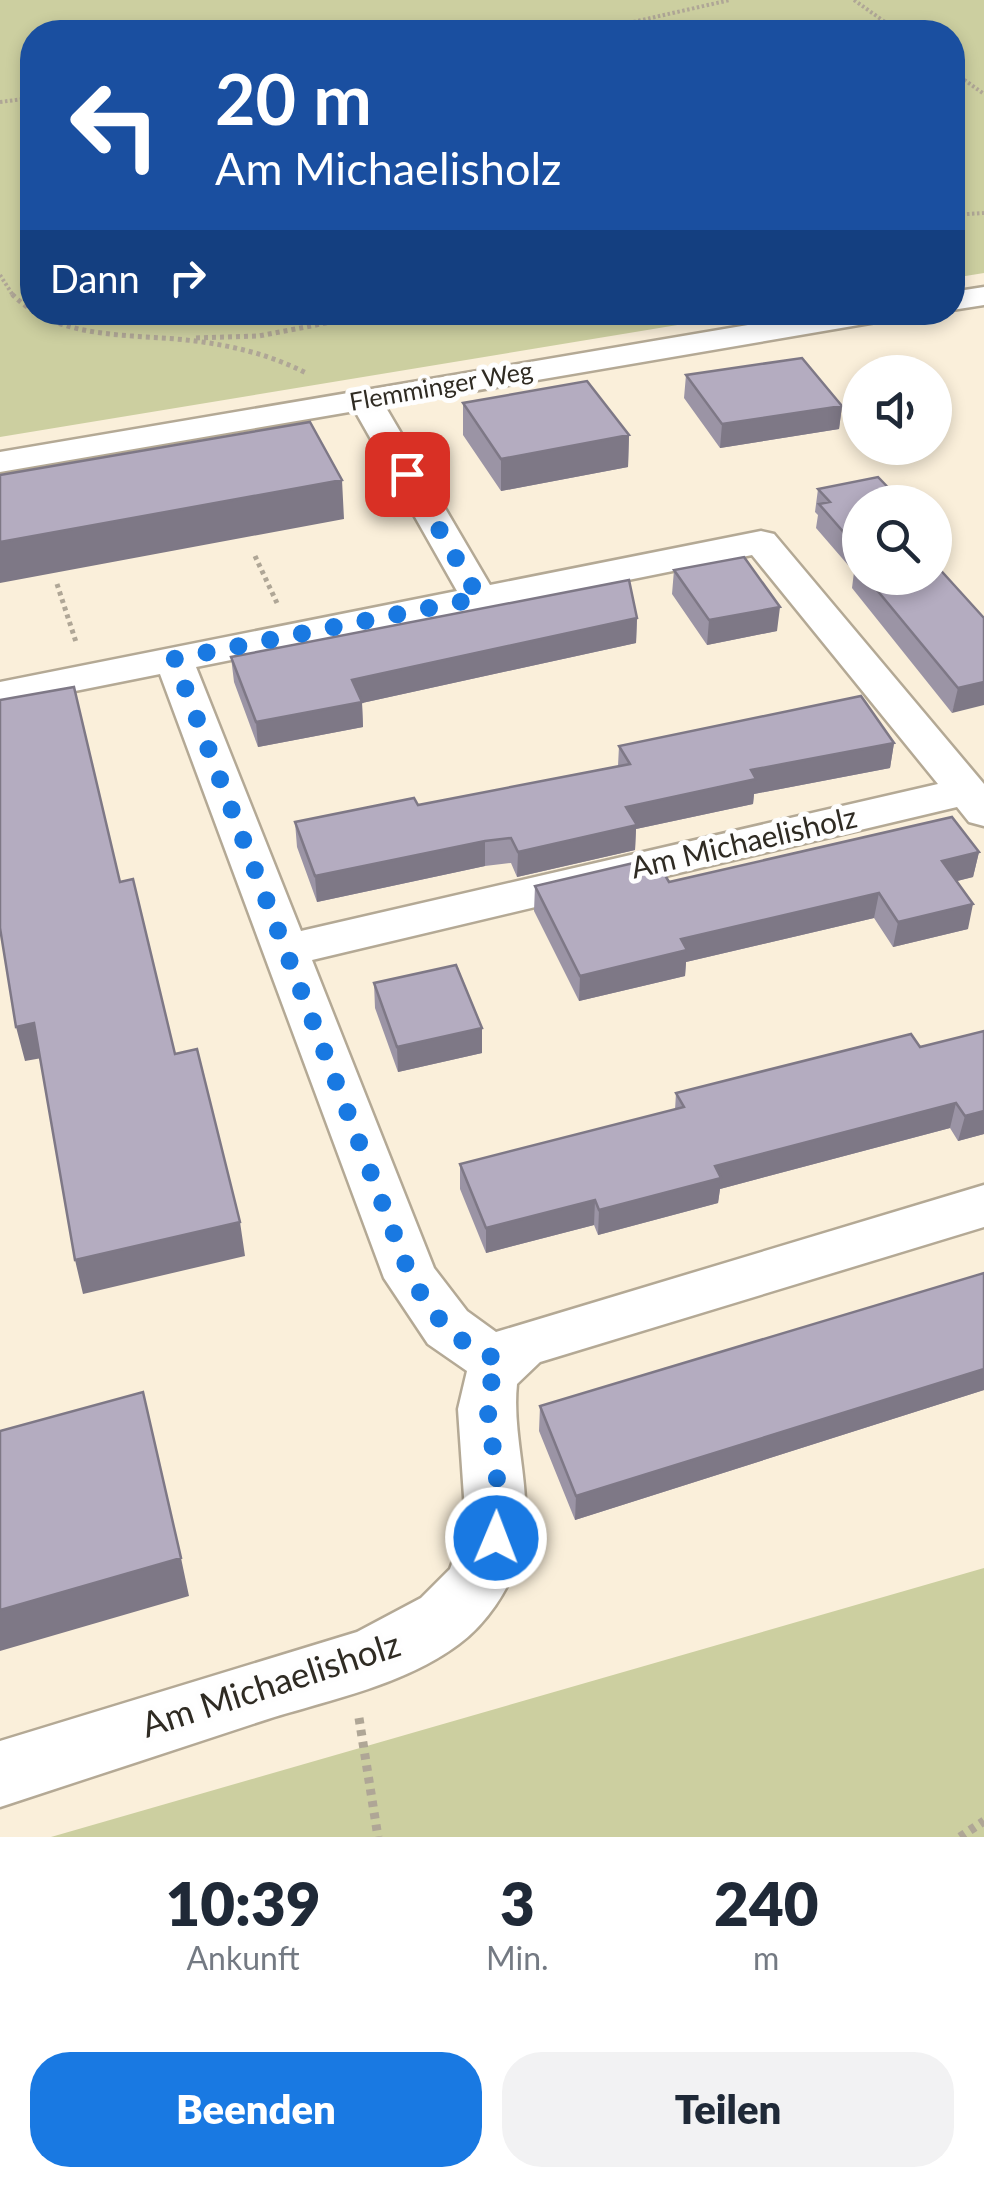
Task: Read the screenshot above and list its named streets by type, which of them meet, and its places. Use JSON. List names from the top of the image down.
{
  "streets": {
    "street": ["Flemminger Weg", "Am Michaelisholz"]
  },
  "page": {
    "turn": ["20 m", "Am Michaelisholz"],
    "then": "Dann",
    "eta": [
      "10:39",
      "Ankunft",
      "3",
      "Min.",
      "240",
      "m"
    ],
    "buttons": ["Beenden", "Teilen"]
  }
}
